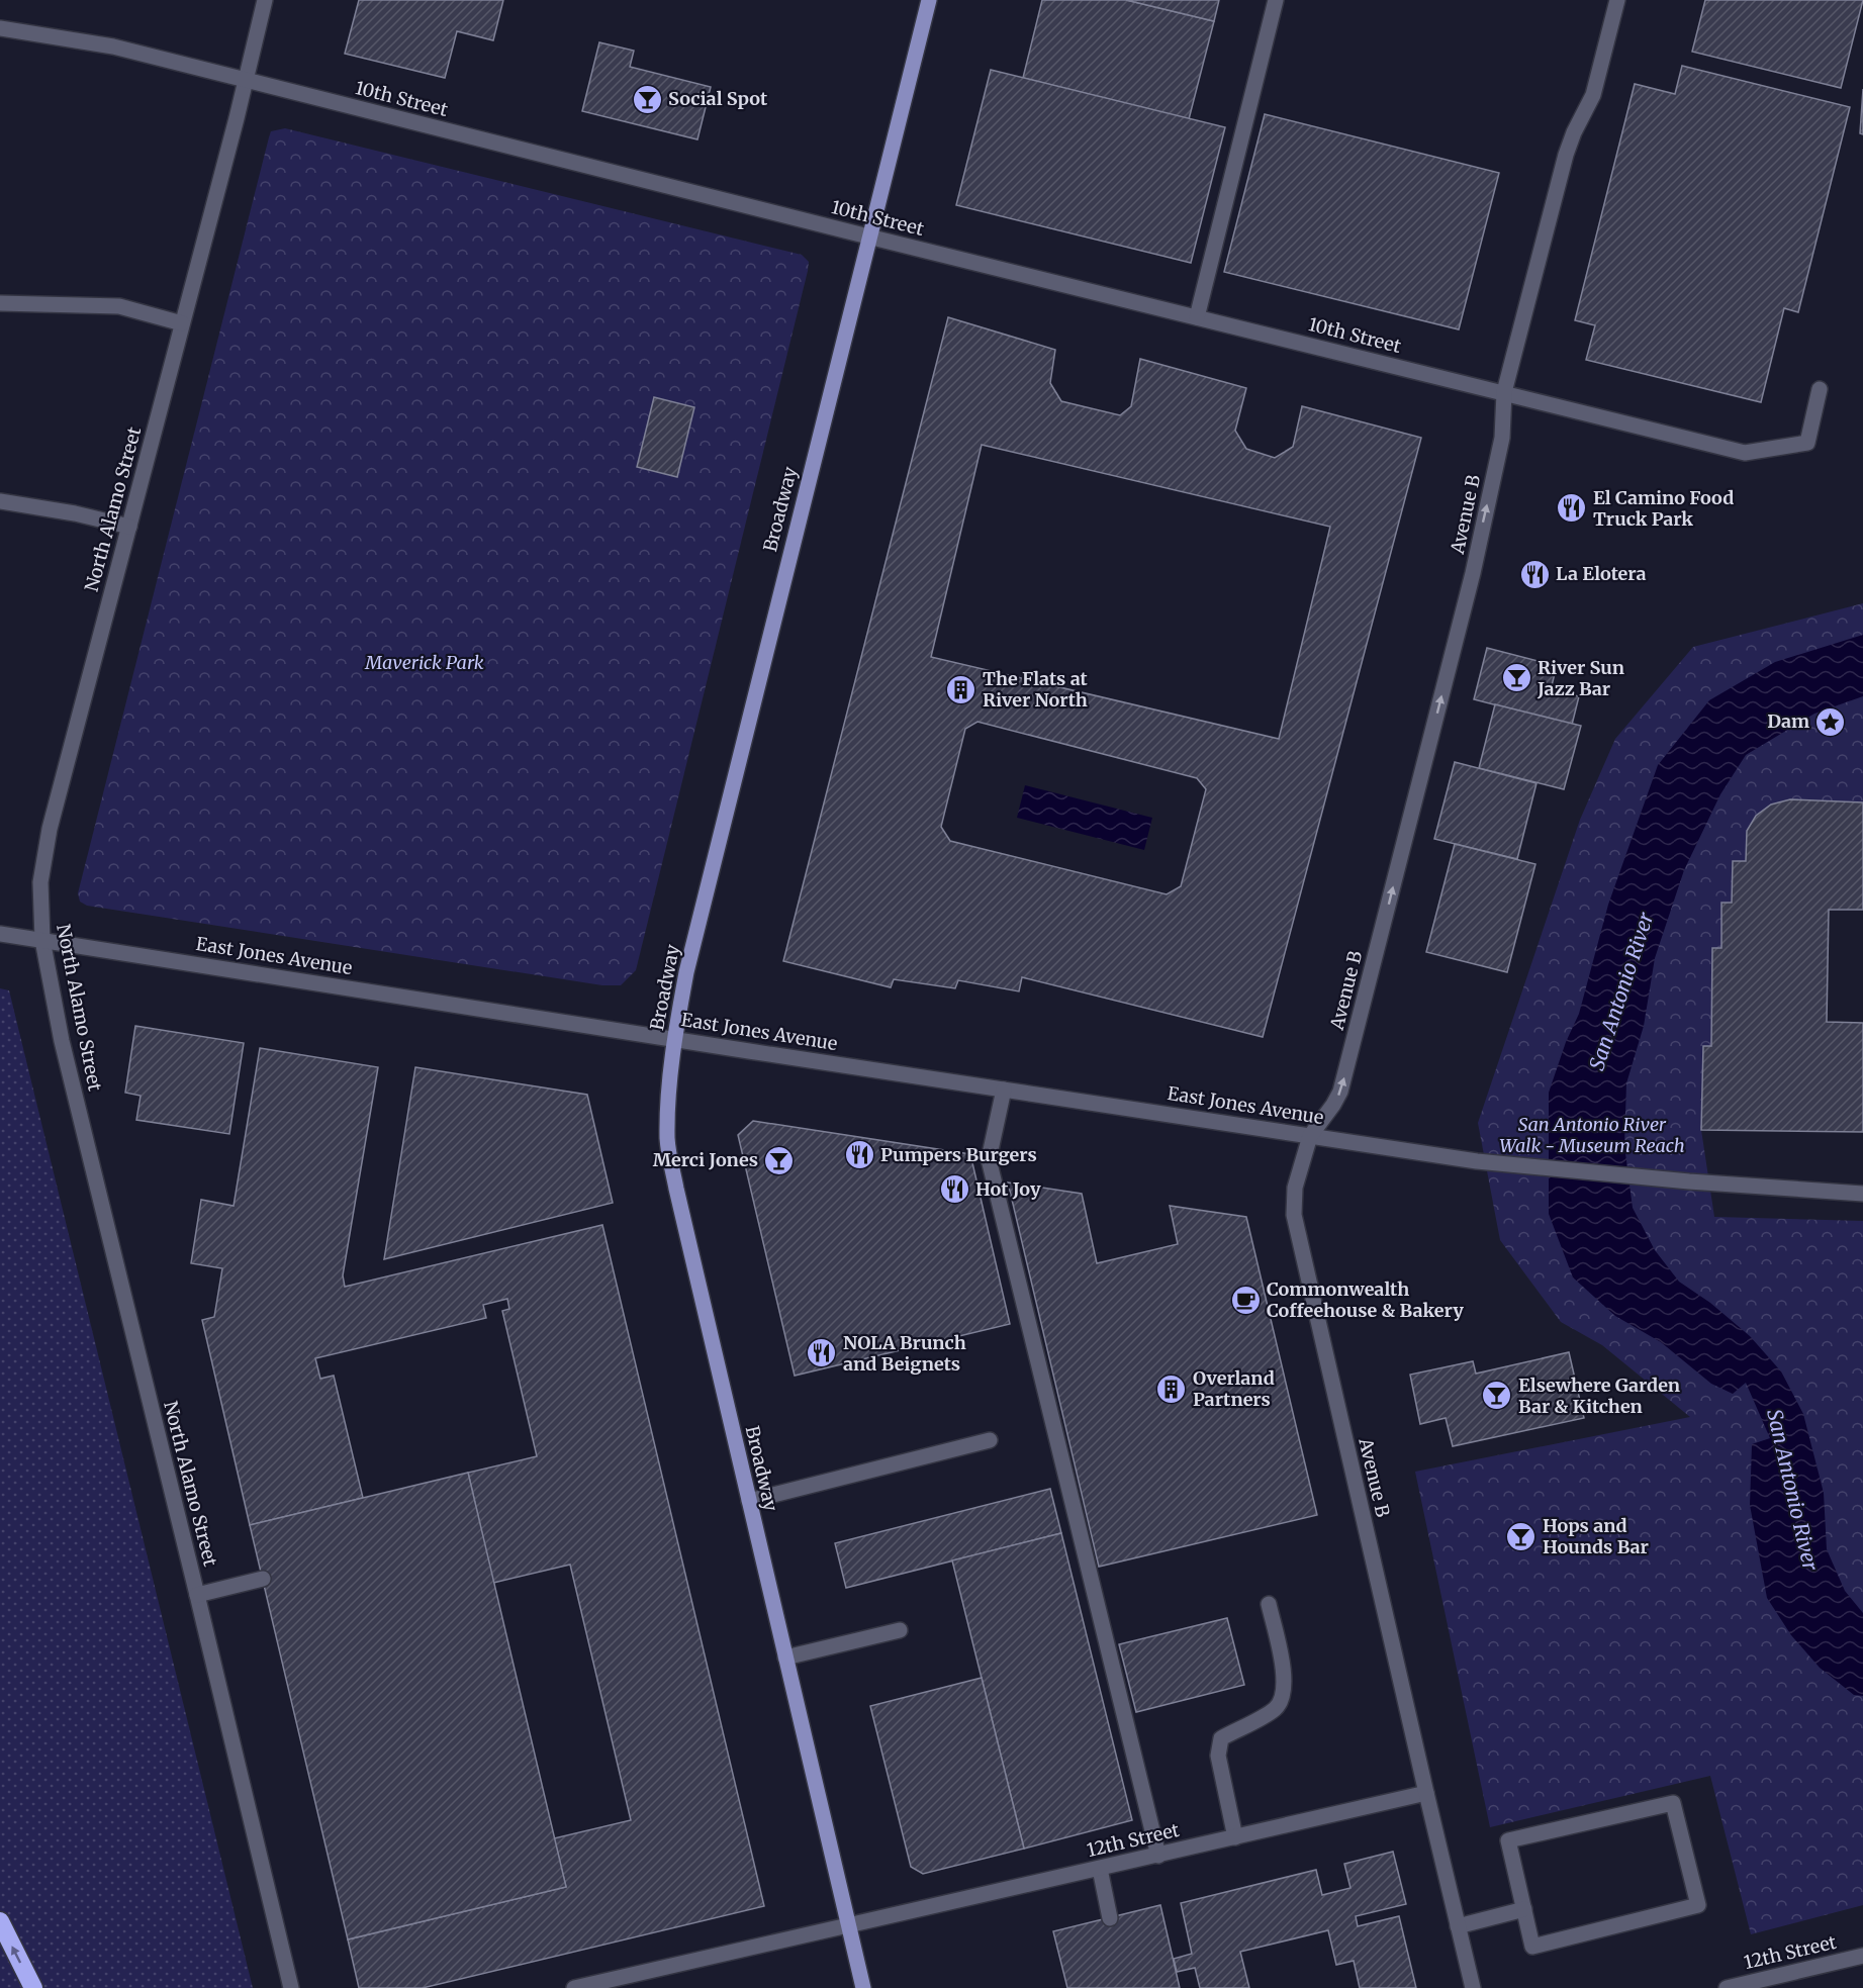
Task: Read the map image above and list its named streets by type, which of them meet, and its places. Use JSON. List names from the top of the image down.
{
  "streets": {
    "main road": ["Broadway"],
    "street": [
      "10th Street",
      "North Alamo Street",
      "Avenue B",
      "East Jones Avenue",
      "12th Street"
    ]
  },
  "crossings": [
    ["10th Street", "North Alamo Street"],
    ["10th Street", "Broadway"],
    ["10th Street", "Avenue B"],
    ["North Alamo Street", "East Jones Avenue"],
    ["Broadway", "East Jones Avenue"],
    ["Broadway", "12th Street"],
    ["Avenue B", "East Jones Avenue"],
    ["Avenue B", "12th Street"]
  ],
  "one_way": ["Avenue B"],
  "water": ["San Antonio River"],
  "parks": ["Maverick Park", "San Antonio River Walk - Museum Reach"],
  "places": {
    "bar": [
      "Social Spot",
      "River Sun Jazz Bar",
      "Merci Jones",
      "Elsewhere Garden Bar & Kitchen",
      "Hops and Hounds Bar"
    ],
    "restaurant": [
      "El Camino Food Truck Park",
      "La Elotera",
      "Pumpers Burgers",
      "Hot Joy",
      "NOLA Brunch and Beignets"
    ],
    "building": ["The Flats at River North", "Overland Partners"],
    "place": ["Dam"],
    "cafe": ["Commonwealth Coffeehouse & Bakery"]
  }
}
